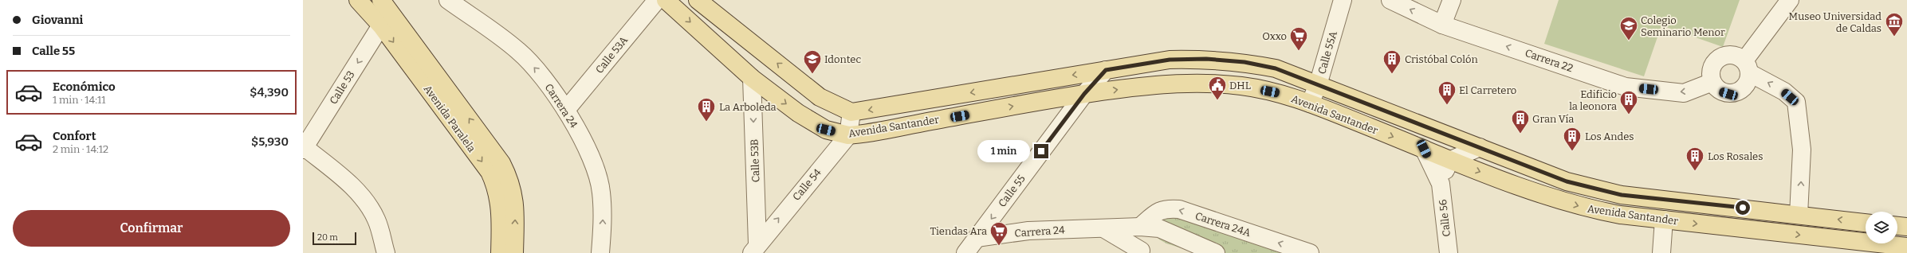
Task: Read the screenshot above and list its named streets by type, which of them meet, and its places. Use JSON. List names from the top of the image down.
{
  "streets": {
    "main road": ["Avenida Santander", "Avenida Paralela"],
    "street": [
      "Calle 55A",
      "Calle 53A",
      "Carrera 22",
      "Calle 53",
      "Carrera 24",
      "Calle 53B",
      "Calle 54",
      "Calle 55",
      "Calle 56",
      "Carrera 24A"
    ]
  },
  "crossings": [
    ["Calle 55A", "Avenida Santander"],
    ["Calle 53A", "Carrera 24"],
    ["Calle 53", "Avenida Paralela"],
    ["Carrera 24", "Calle 55"],
    ["Carrera 24", "Carrera 24A"],
    ["Avenida Santander", "Calle 53B"],
    ["Avenida Santander", "Calle 54"],
    ["Avenida Santander", "Calle 55"],
    ["Avenida Santander", "Calle 56"],
    ["Calle 53B", "Calle 54"]
  ],
  "one_way": [
    "Carrera 22",
    "Calle 53",
    "Carrera 24",
    "Calle 53B",
    "Calle 54",
    "Calle 55",
    "Carrera 24A"
  ],
  "places": {
    "museum": ["Museo Universidad de Caldas"],
    "school or university": ["Colegio Seminario Menor", "Idontec"],
    "supermarket": ["Oxxo", "Tiendas Ara"],
    "building": [
      "Cristóbal Colón",
      "El Carretero",
      "Edificio la leonora",
      "La Arboleda",
      "Gran Vía",
      "Los Andes",
      "Los Rosales"
    ],
    "public building": ["DHL"]
  },
  "scale_bar": "20 m",
  "page": {
    "banner": ["Giovanni", "Calle 55"],
    "list": [
      {
        "name": "Económico",
        "note": "1 min · 14:11",
        "value": "$4,390"
      },
      {
        "name": "Confort",
        "note": "2 min · 14:12",
        "value": "$5,930"
      }
    ],
    "bubble": "1 min",
    "buttons": "Confirmar",
    "scale": "20 m"
  }
}
